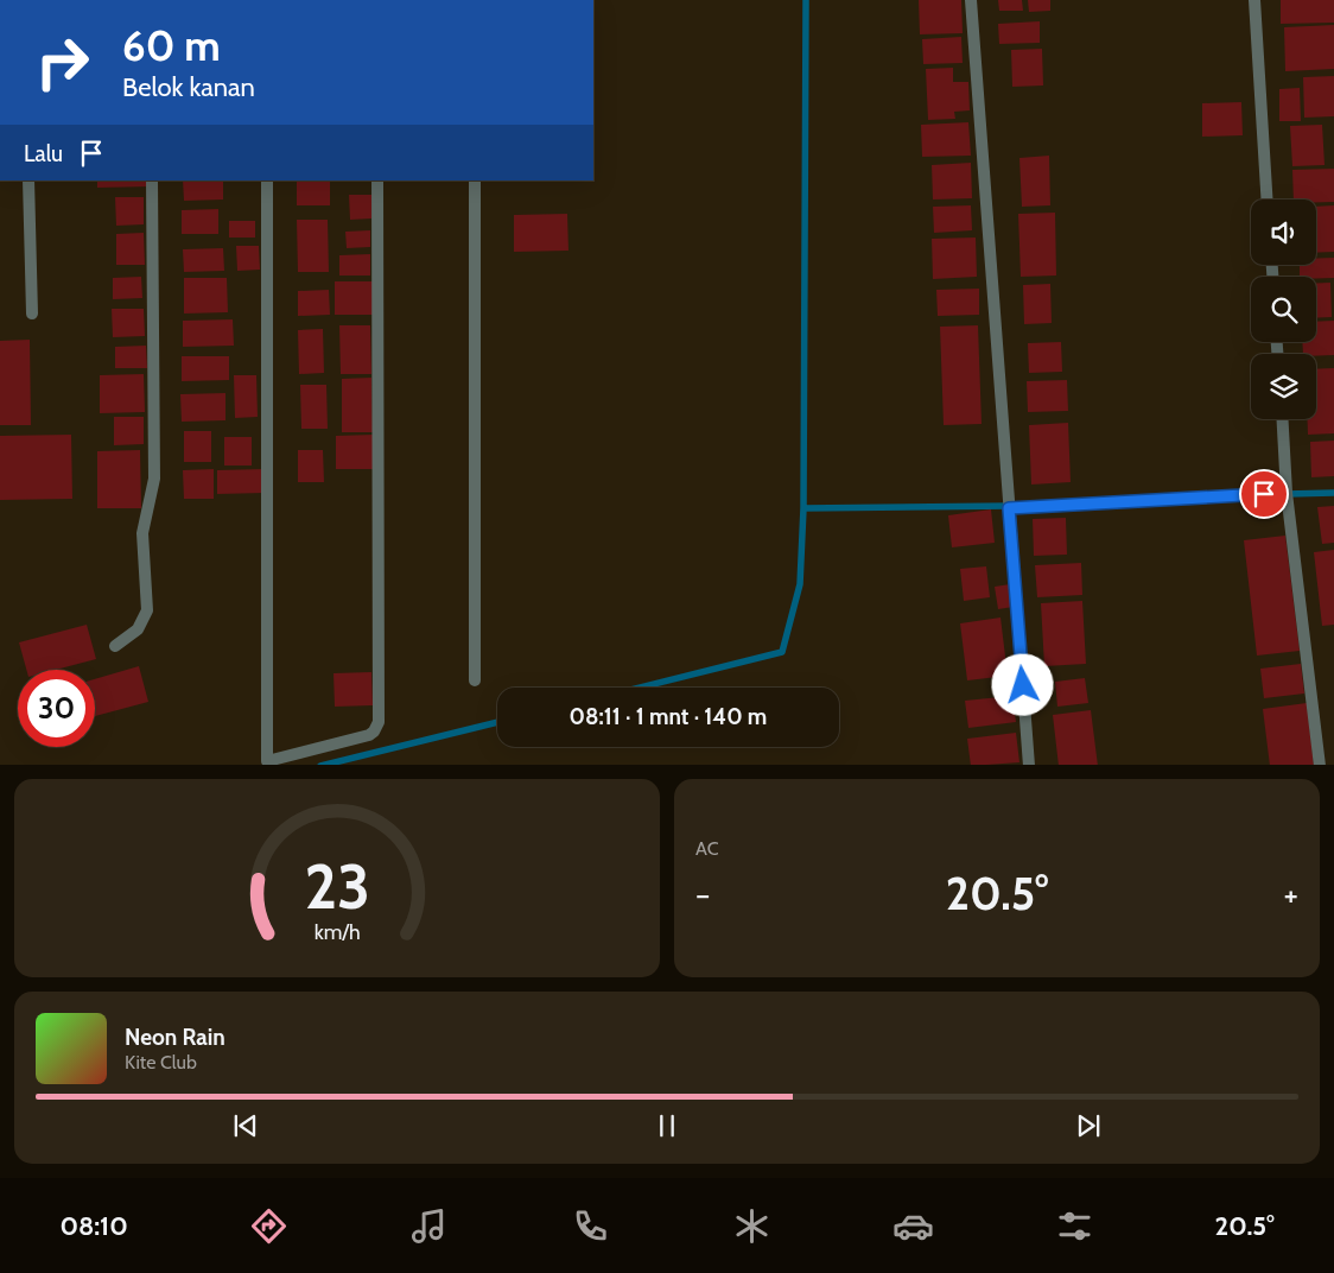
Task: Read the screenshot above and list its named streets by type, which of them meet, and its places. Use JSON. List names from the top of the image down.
{
  "page": {
    "turn": ["60 m", "Belok kanan"],
    "then": "Lalu",
    "limit": "30",
    "trip": "08:11 · 1 mnt · 140 m",
    "tile": "AC",
    "heat": ["−", "20.5°", "+"],
    "song": ["Neon Rain", "Kite Club"],
    "tabs": ["08:10", "20.5°"],
    "gauge": ["23", "km/h"]
  }
}
